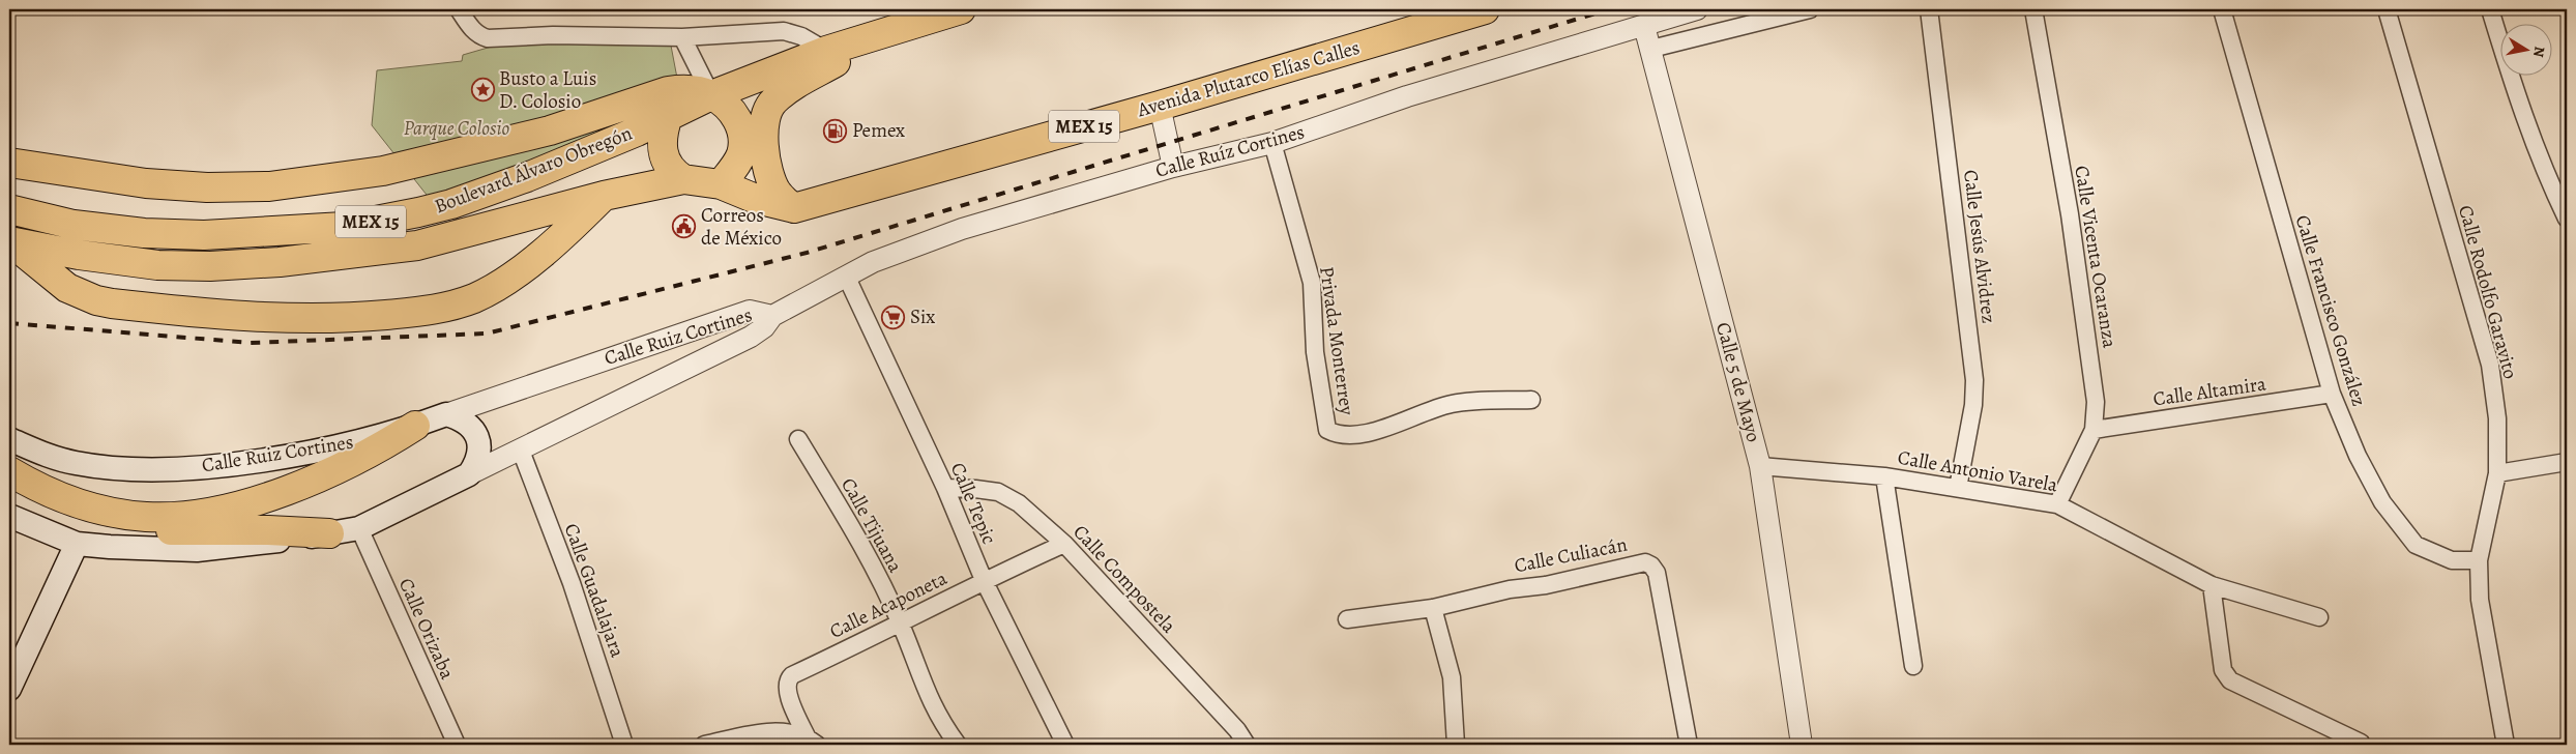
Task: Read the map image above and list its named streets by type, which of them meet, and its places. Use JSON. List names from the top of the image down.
{
  "streets": {
    "highway": ["Avenida Plutarco Elías Calles", "MEX 15", "Boulevard Álvaro Obregón"],
    "main road": ["Calle Ruiz Cortines"],
    "street": [
      "Calle Ruíz Cortines",
      "Calle Jesús Alvidrez",
      "Calle Vicenta Ocaranza",
      "Calle Rodolfo Garavito",
      "Calle Francisco González",
      "Privada Monterrey",
      "Calle 5 de Mayo",
      "Calle Altamira",
      "Calle Antonio Varela",
      "Calle Tepic",
      "Calle Tijuana",
      "Calle Culiacán",
      "Calle Compostela",
      "Calle Guadalajara",
      "Calle Acaponeta",
      "Calle Orizaba"
    ]
  },
  "crossings": [
    ["Avenida Plutarco Elías Calles", "MEX 15"],
    ["Avenida Plutarco Elías Calles", "Boulevard Álvaro Obregón"],
    ["MEX 15", "Boulevard Álvaro Obregón"],
    ["Calle Ruíz Cortines", "Calle Ruiz Cortines"],
    ["Calle Ruíz Cortines", "Privada Monterrey"],
    ["Calle Ruíz Cortines", "Calle 5 de Mayo"],
    ["Calle Ruíz Cortines", "Calle Tepic"],
    ["Calle Jesús Alvidrez", "Calle Antonio Varela"],
    ["Calle Vicenta Ocaranza", "Calle Altamira"],
    ["Calle Vicenta Ocaranza", "Calle Antonio Varela"],
    ["Calle Rodolfo Garavito", "Calle Francisco González"],
    ["Calle Francisco González", "Calle Altamira"],
    ["Calle Ruiz Cortines", "Calle Guadalajara"],
    ["Calle Ruiz Cortines", "Calle Orizaba"],
    ["Calle 5 de Mayo", "Calle Antonio Varela"],
    ["Calle Tepic", "Calle Compostela"],
    ["Calle Tepic", "Calle Acaponeta"],
    ["Calle Tijuana", "Calle Acaponeta"],
    ["Calle Compostela", "Calle Acaponeta"]
  ],
  "parks": ["Parque Colosio"],
  "places": {
    "place": ["Busto a Luis D. Colosio"],
    "fuel station": ["Pemex"],
    "public building": ["Correos de México"],
    "supermarket": ["Six"]
  },
  "north": "right"
}
